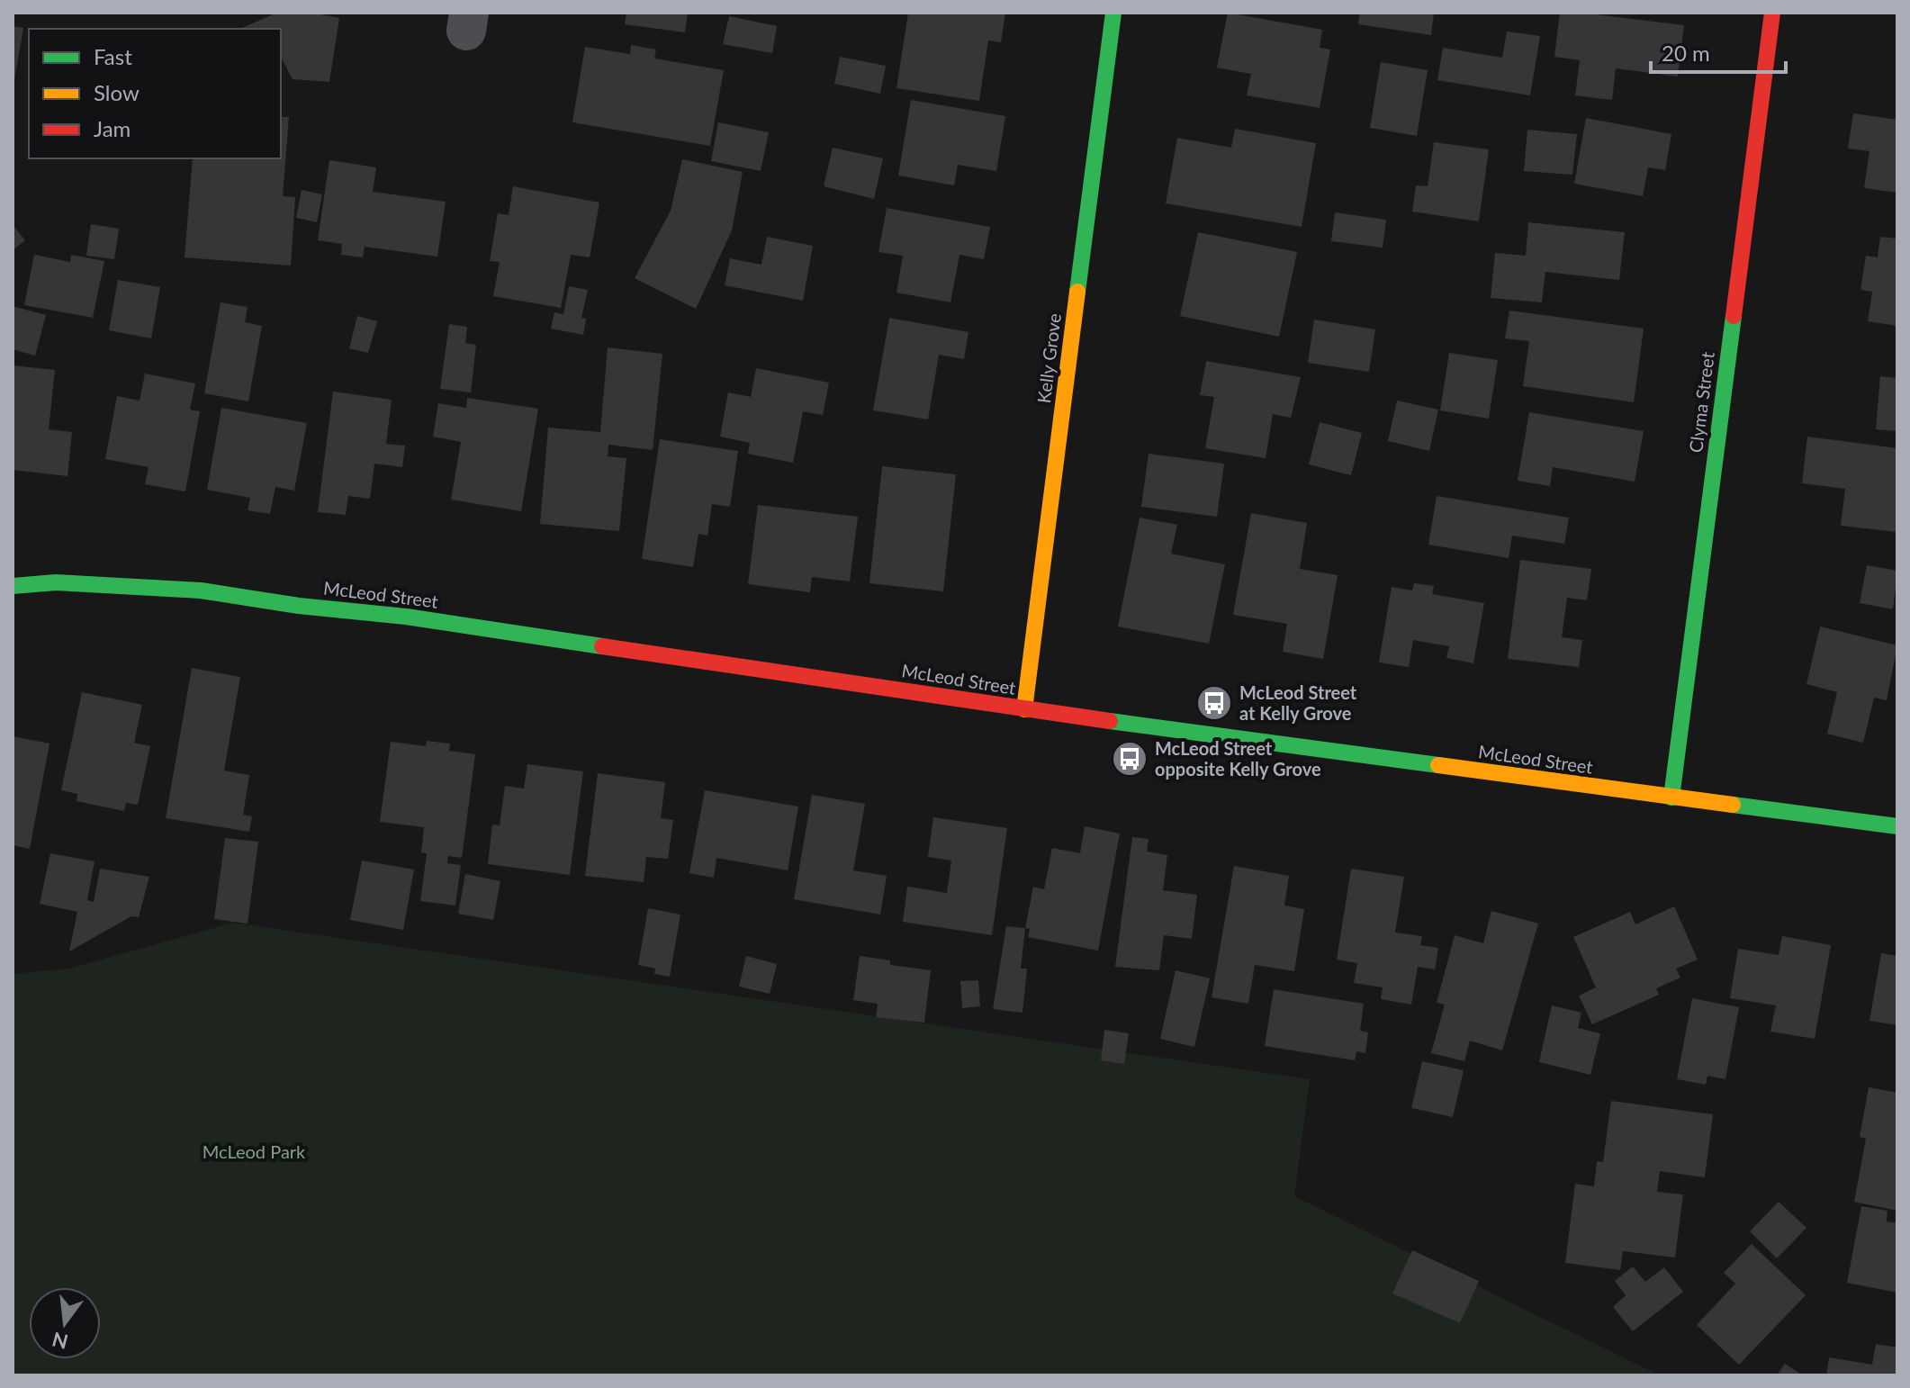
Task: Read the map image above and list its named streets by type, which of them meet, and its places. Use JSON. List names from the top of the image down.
{
  "streets": {
    "street": ["Kelly Grove", "Clyma Street", "McLeod Street"]
  },
  "crossings": [
    ["Kelly Grove", "McLeod Street"],
    ["Clyma Street", "McLeod Street"]
  ],
  "parks": ["McLeod Park"],
  "places": {
    "bus stop": ["McLeod Street at Kelly Grove", "McLeod Street opposite Kelly Grove"]
  },
  "legend": ["Fast", "Slow", "Jam"],
  "scale_bar": "20 m",
  "north": "bottom"
}
